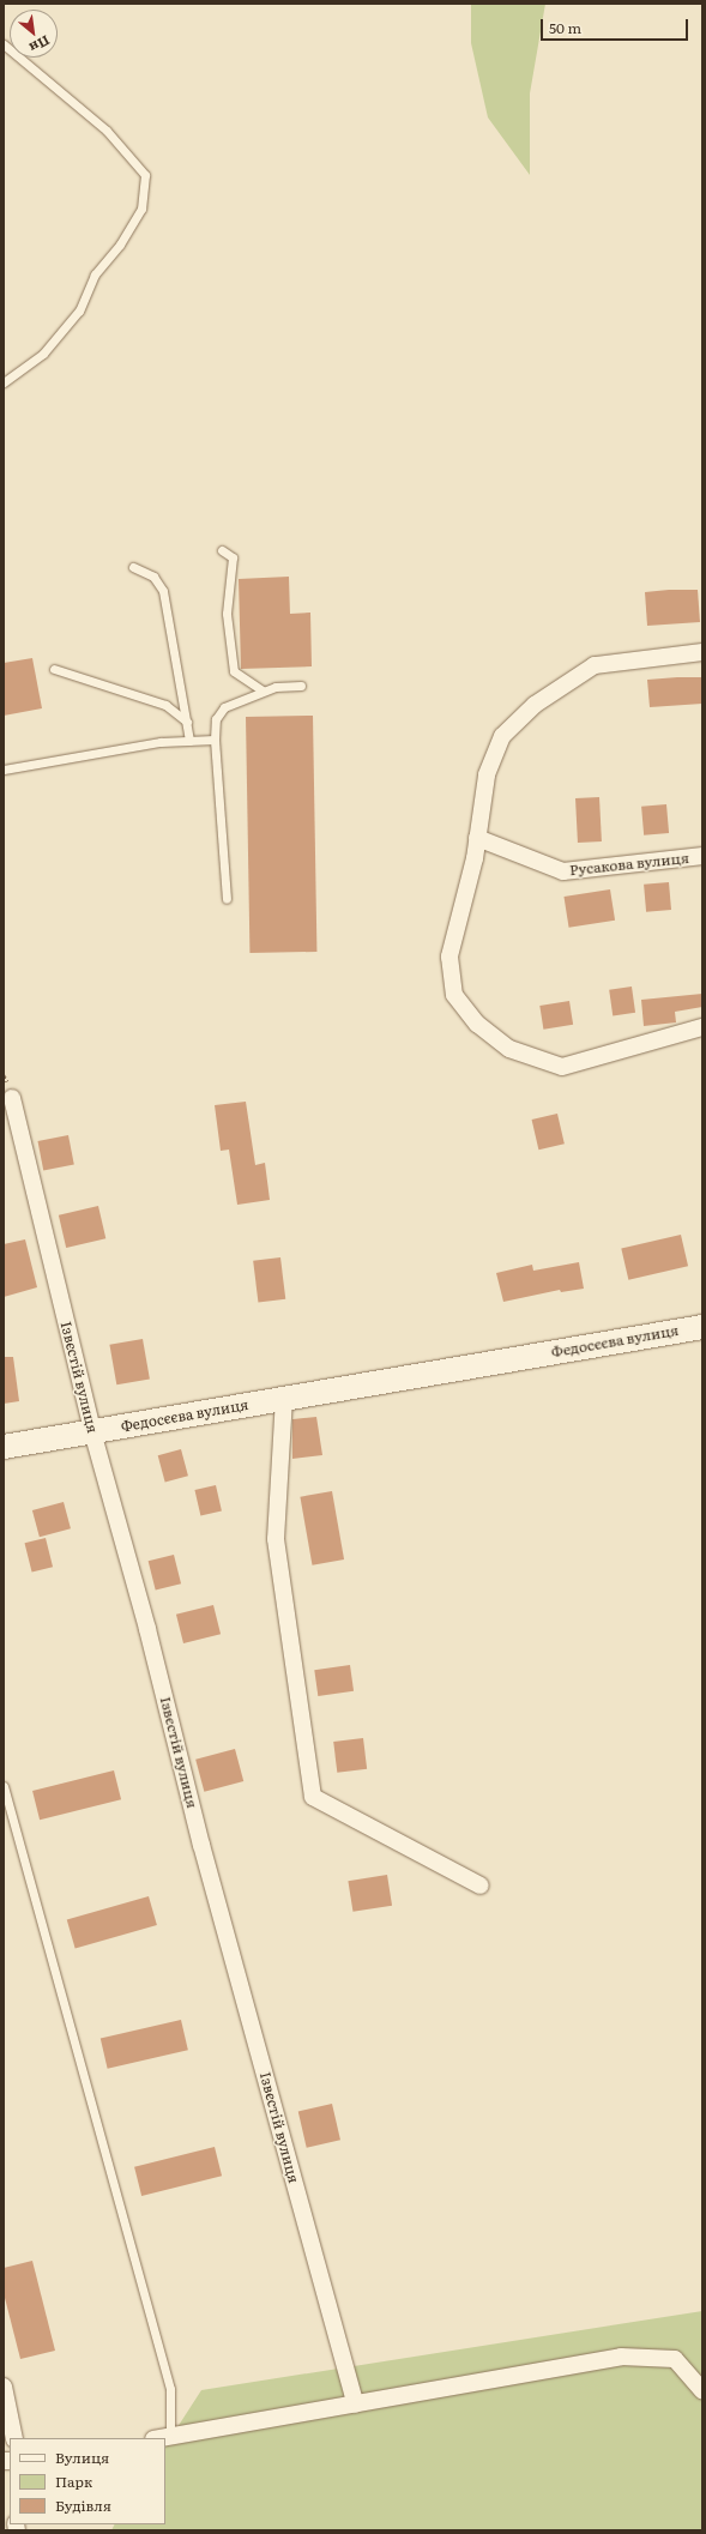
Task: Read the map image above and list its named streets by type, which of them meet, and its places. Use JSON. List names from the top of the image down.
{
  "streets": {
    "main road": ["Федосєєва вулиця"],
    "street": ["Русакова вулиця", "Ізвєстій вулиця"]
  },
  "crossings": [
    ["Федосєєва вулиця", "Ізвєстій вулиця"]
  ],
  "legend": ["Вулиця", "Парк", "Будівля"],
  "scale_bar": "50 m",
  "north": "bottom right"
}
